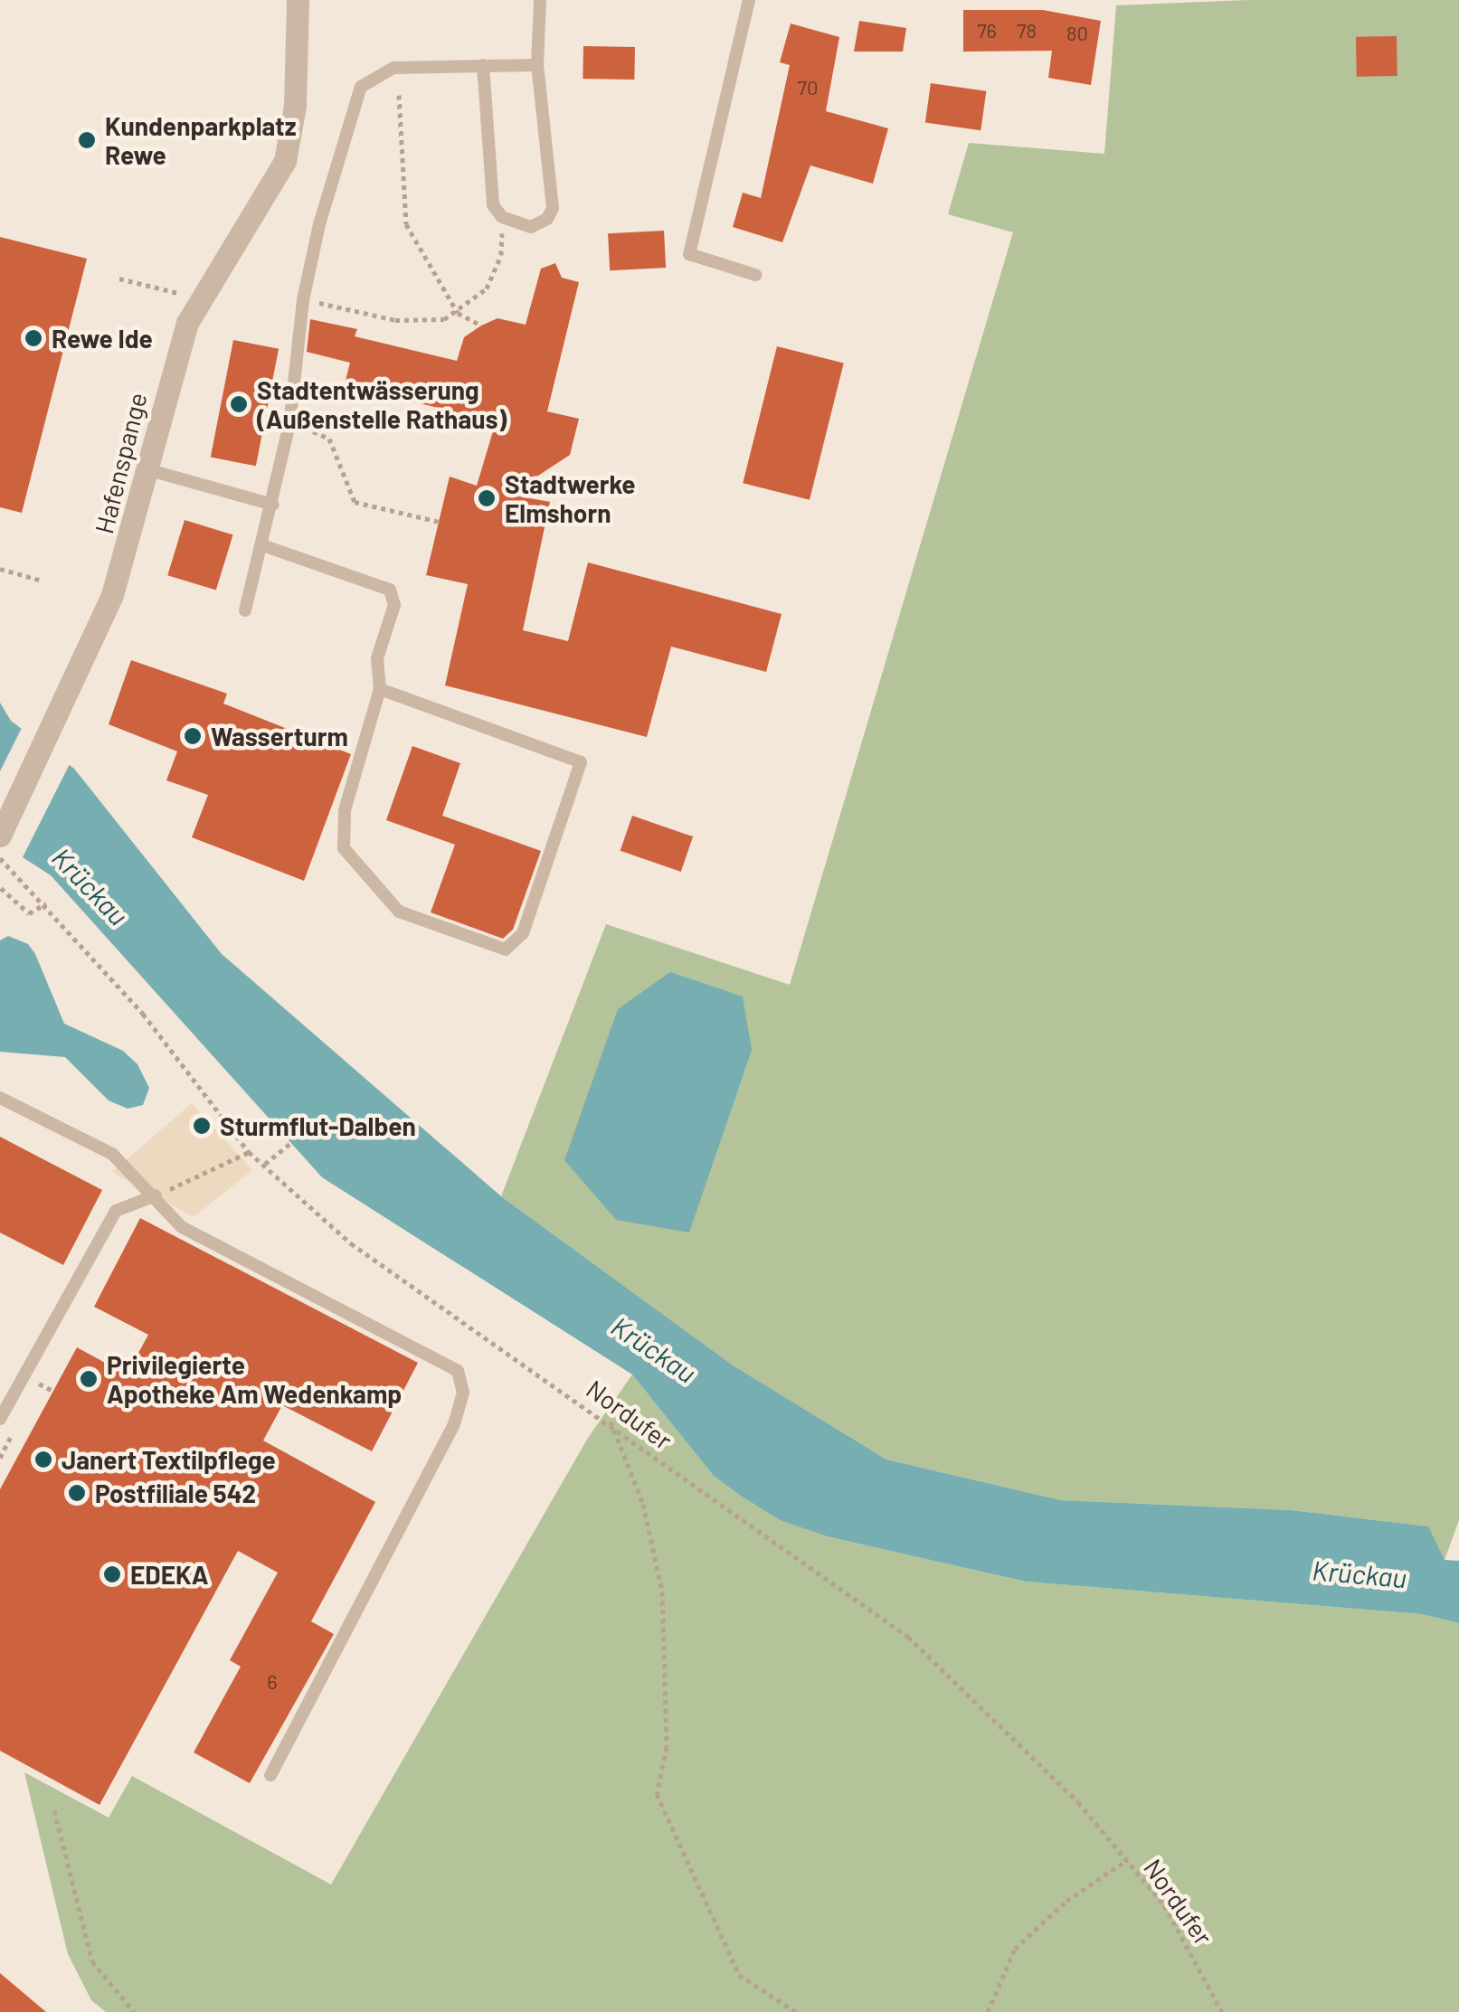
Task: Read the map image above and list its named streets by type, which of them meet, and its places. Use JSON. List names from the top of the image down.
{
  "streets": {
    "street": ["Hafenspange"],
    "path": ["Nordufer"]
  },
  "water": ["Krückau"],
  "places": [
    "Kundenparkplatz Rewe",
    "Rewe Ide",
    "Stadtentwässerung (Außenstelle Rathaus)",
    "Stadtwerke Elmshorn",
    "Wasserturm",
    "Sturmflut-Dalben",
    "Privilegierte Apotheke Am Wedenkamp",
    "Janert Textilpflege",
    "Postfiliale 542",
    "EDEKA"
  ],
  "house_numbers": [
    "76",
    "78",
    "80",
    "70",
    "6"
  ]
}
